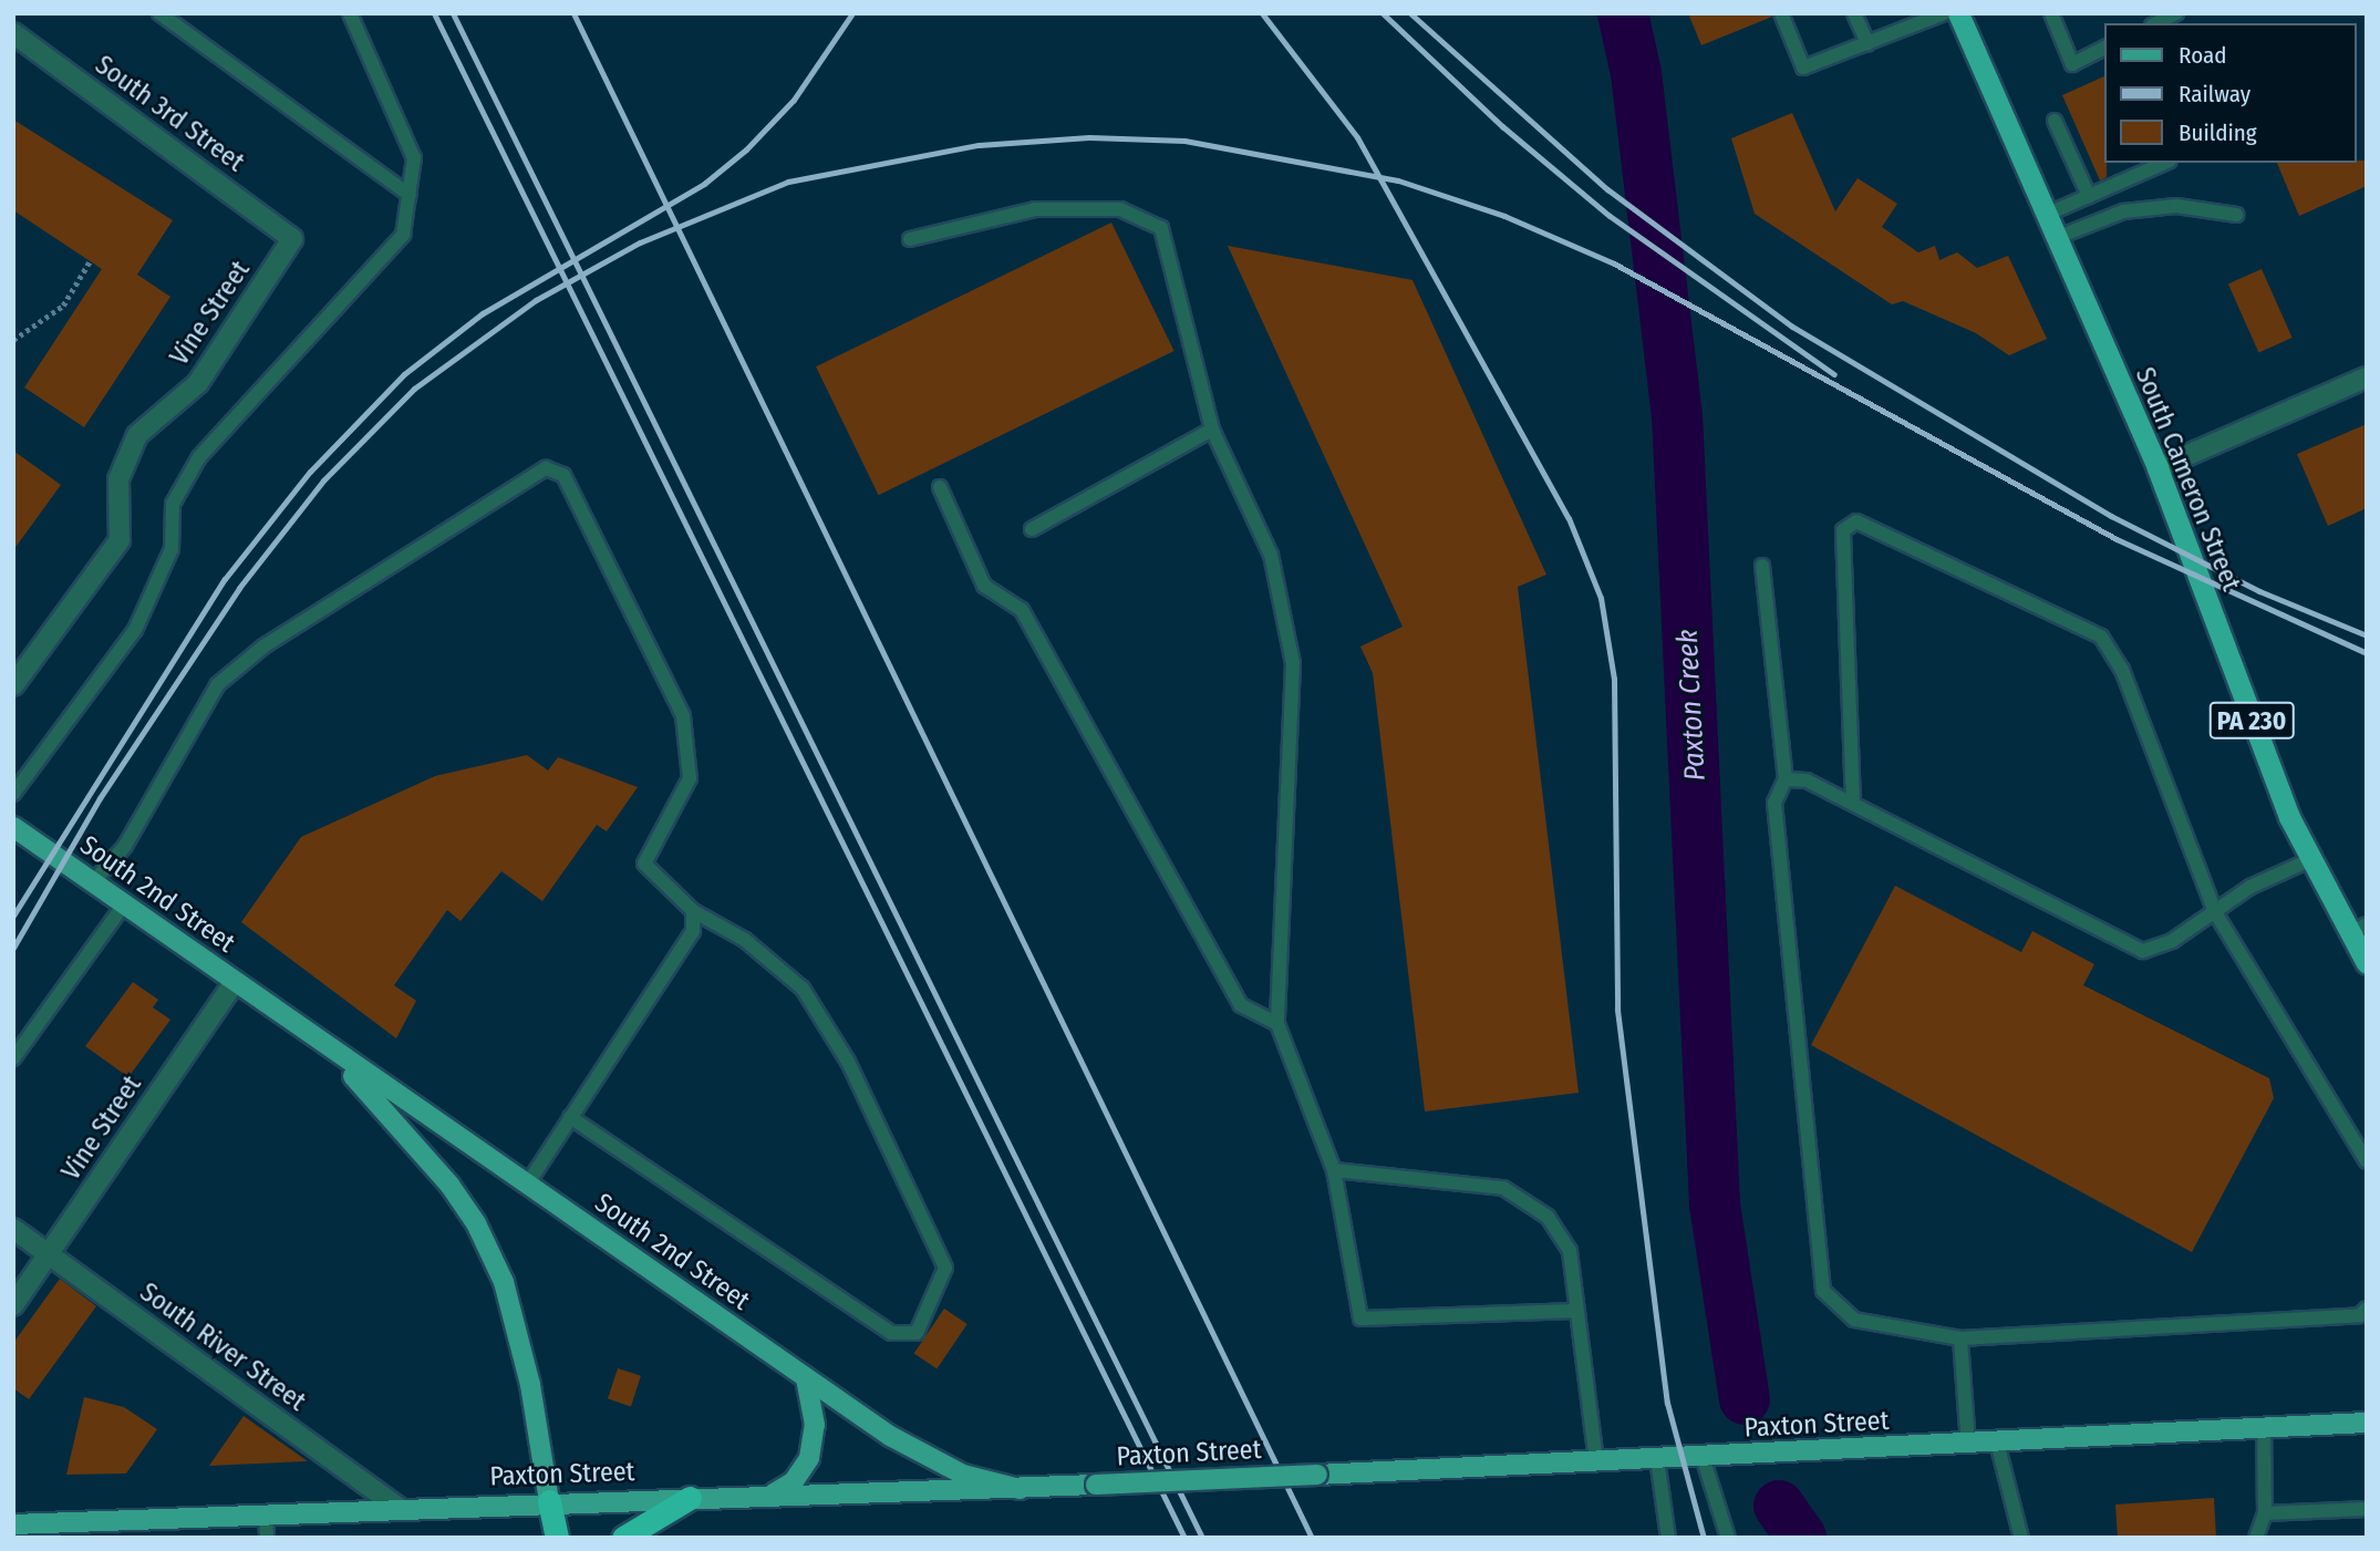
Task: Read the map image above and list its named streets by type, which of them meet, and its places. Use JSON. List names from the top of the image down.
{
  "streets": {
    "highway": ["South Cameron Street", "PA 230"],
    "main road": ["South 2nd Street", "Paxton Street"],
    "street": ["South 3rd Street", "Vine Street", "South River Street"]
  },
  "crossings": [
    ["South 3rd Street", "Vine Street"],
    ["Vine Street", "South 2nd Street"],
    ["Vine Street", "South River Street"],
    ["South 2nd Street", "Paxton Street"],
    ["South River Street", "Paxton Street"]
  ],
  "water": ["Paxton Creek"],
  "legend": ["Road", "Railway", "Building"]
}
